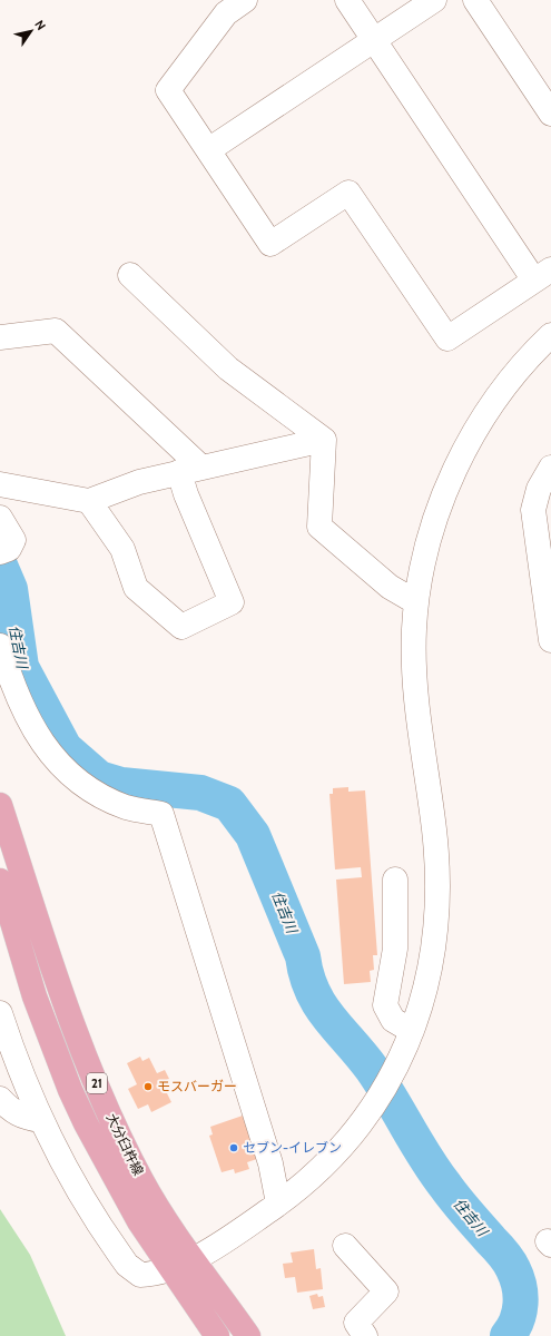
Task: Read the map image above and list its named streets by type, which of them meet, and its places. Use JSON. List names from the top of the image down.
{
  "streets": {
    "main road": ["21", "大分臼杵線"]
  },
  "water": ["住吉川"],
  "places": ["モスバーガー", "セブン-イレブン"],
  "north": "top right"
}
